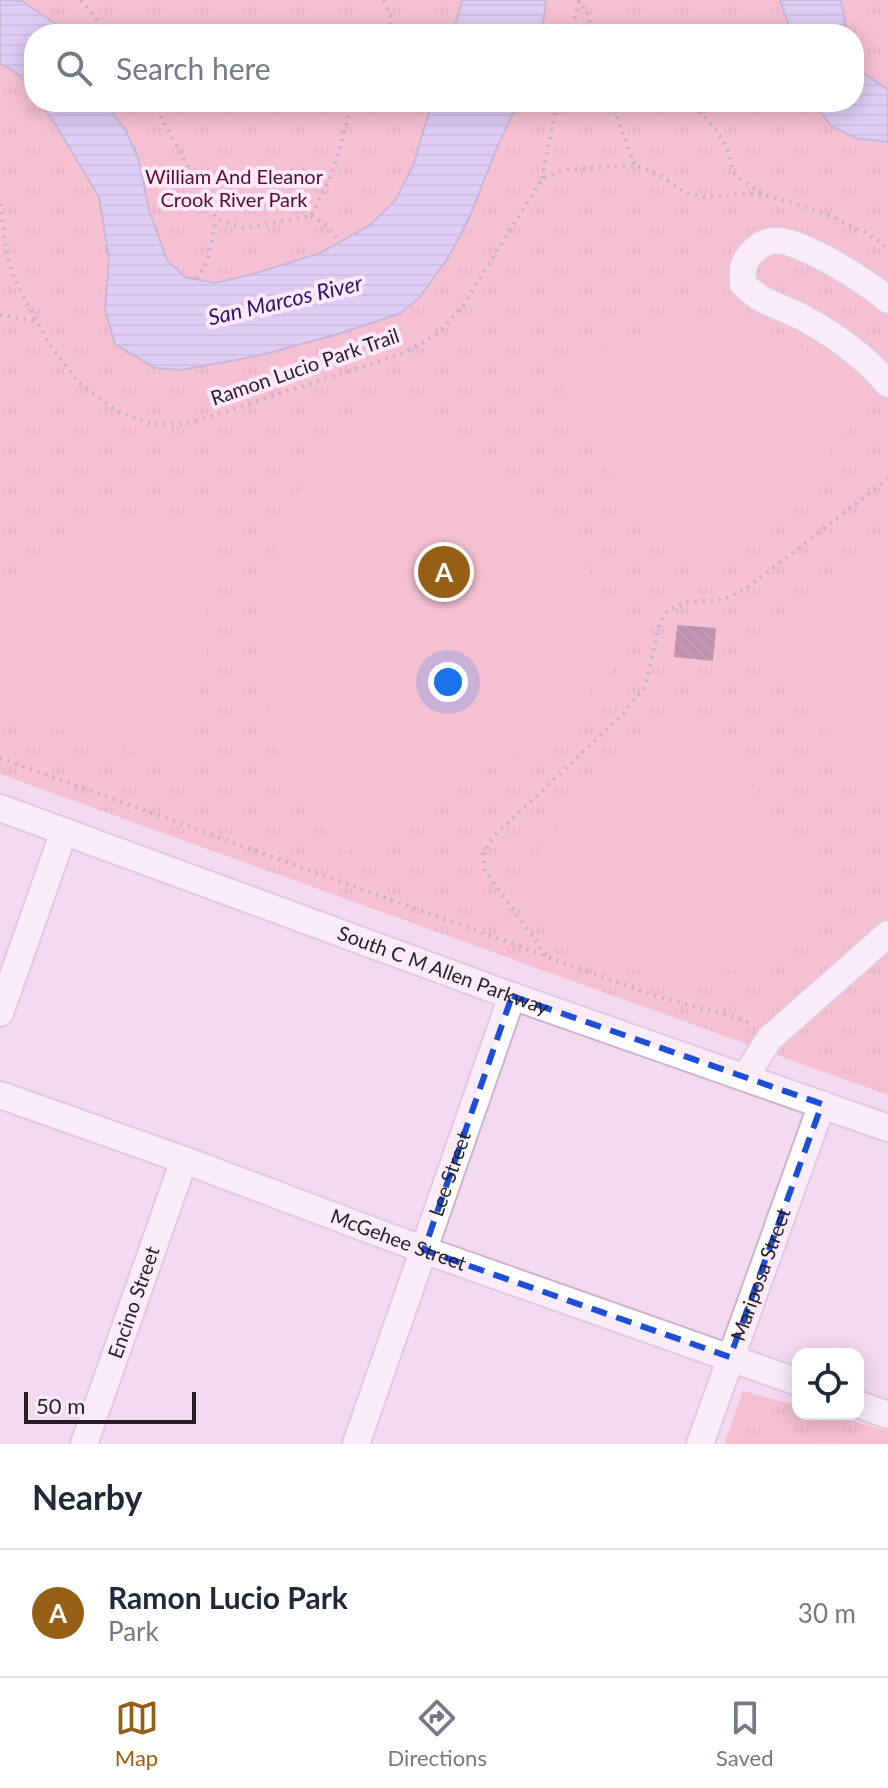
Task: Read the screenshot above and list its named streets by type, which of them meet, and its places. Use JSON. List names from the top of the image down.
{
  "streets": {
    "street": [
      "South C M Allen Parkway",
      "Lee Street",
      "McGehee Street",
      "Mariposa Street",
      "Encino Street"
    ],
    "path": ["Ramon Lucio Park Trail"]
  },
  "crossings": [
    ["South C M Allen Parkway", "Lee Street"],
    ["South C M Allen Parkway", "Mariposa Street"],
    ["Lee Street", "McGehee Street"],
    ["McGehee Street", "Mariposa Street"],
    ["McGehee Street", "Encino Street"]
  ],
  "water": ["San Marcos River"],
  "parks": ["William And Eleanor Crook River Park"],
  "scale_bar": "50 m",
  "page": {
    "search": "Search here",
    "pins": "A",
    "scale": "50 m",
    "heading": "Nearby",
    "list": [
      {
        "mark": "A",
        "name": "Ramon Lucio Park",
        "note": "Park",
        "value": "30 m"
      }
    ],
    "nav": ["Map", "Directions", "Saved"]
  }
}
